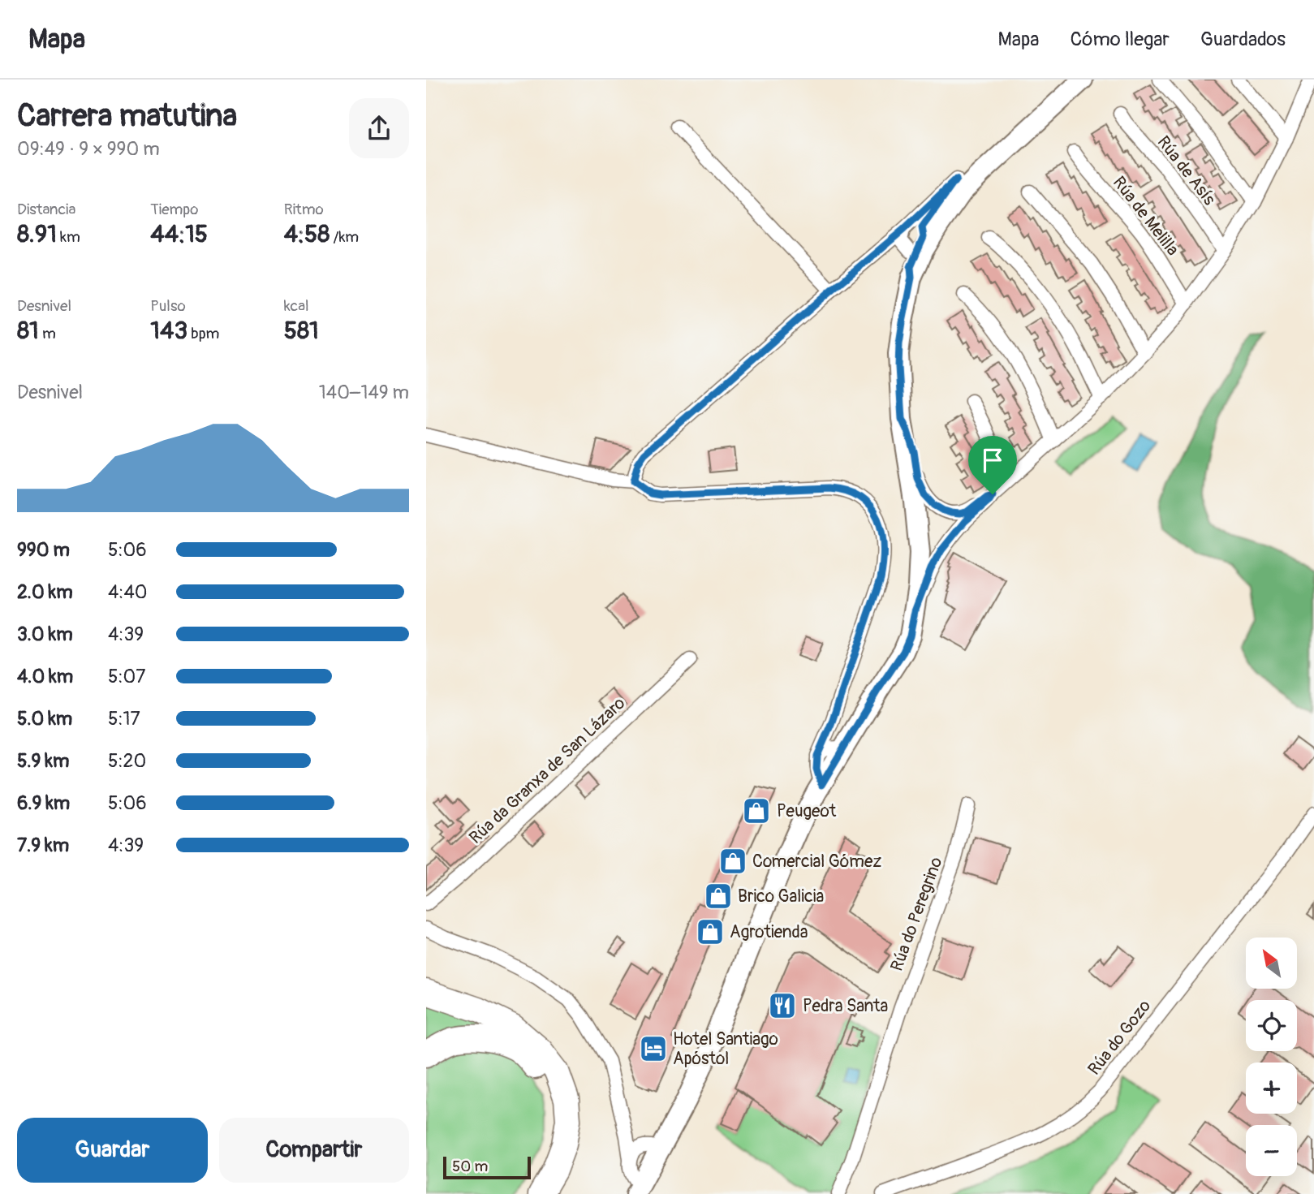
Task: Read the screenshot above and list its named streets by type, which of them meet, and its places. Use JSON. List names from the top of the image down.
{
  "streets": {
    "street": [
      "Rúa de Asís",
      "Rúa de Melilla",
      "Rúa da Granxa de San Lázaro",
      "Rúa do Peregrino",
      "Rúa do Gozo"
    ]
  },
  "places": {
    "shop": [
      "Peugeot",
      "Comercial Gómez",
      "Brico Galicia",
      "Agrotienda"
    ],
    "restaurant": ["Pedra Santa"],
    "hotel": ["Hotel Santiago Apóstol"]
  },
  "scale_bar": "50 m",
  "north": "top left",
  "page": {
    "header": "Mapa",
    "nav": ["Mapa", "Cómo llegar", "Guardados"],
    "heading": ["Carrera matutina", "09:49 · 9 × 990 m"],
    "stats": [
      ["Distancia", "8.91 km"],
      ["Tiempo", "44:15"],
      ["Ritmo", "4:58 /km"],
      ["Desnivel", "81 m"],
      ["Pulso", "143 bpm"],
      ["kcal", "581"]
    ],
    "chart": ["Desnivel", "140–149 m"],
    "list": [
      {
        "name": "990 m",
        "note": "5:06"
      },
      {
        "name": "2.0 km",
        "note": "4:40"
      },
      {
        "name": "3.0 km",
        "note": "4:39"
      },
      {
        "name": "4.0 km",
        "note": "5:07"
      },
      {
        "name": "5.0 km",
        "note": "5:17"
      },
      {
        "name": "5.9 km",
        "note": "5:20"
      },
      {
        "name": "6.9 km",
        "note": "5:06"
      },
      {
        "name": "7.9 km",
        "note": "4:39"
      }
    ],
    "map_buttons": ["+", "−"],
    "buttons": ["Guardar", "Compartir"],
    "scale": "50 m"
  }
}
